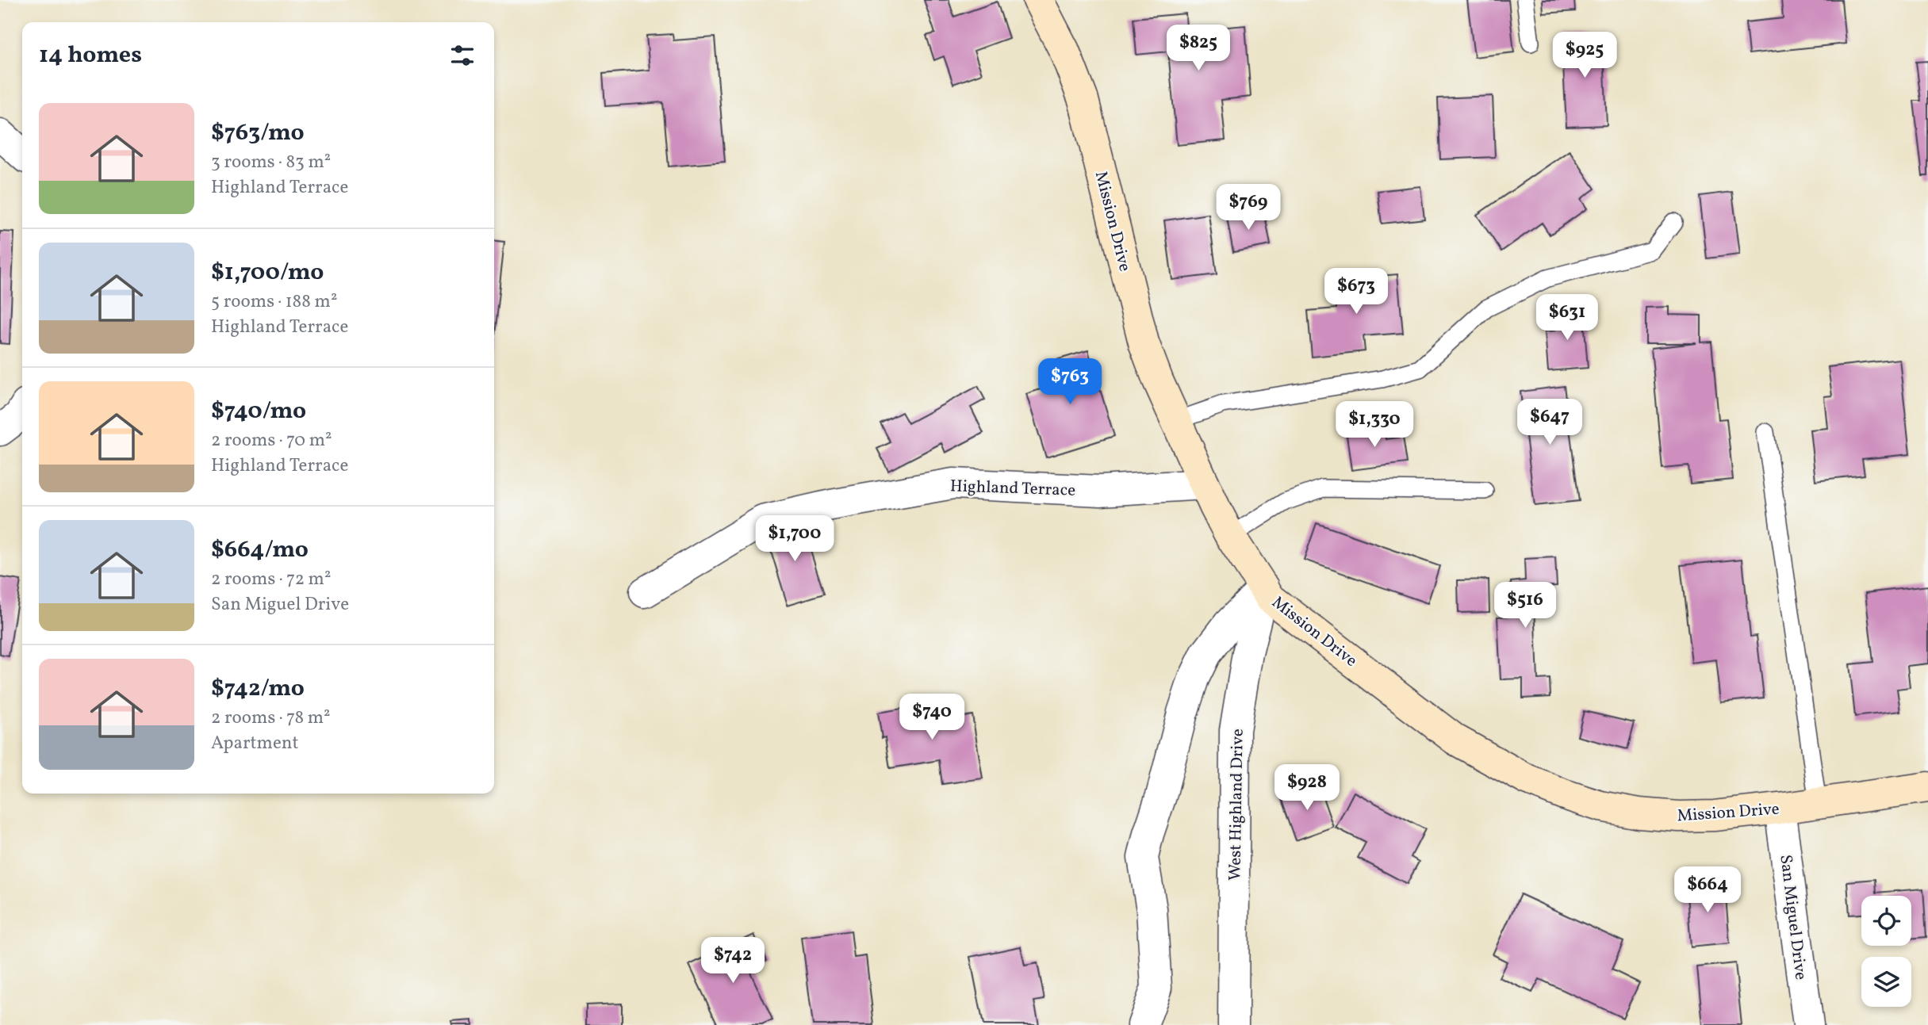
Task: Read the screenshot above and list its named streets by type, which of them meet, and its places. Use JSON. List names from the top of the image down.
{
  "streets": {
    "street": [
      "Mission Drive",
      "Highland Terrace",
      "West Highland Drive",
      "San Miguel Drive"
    ]
  },
  "crossings": [
    ["Mission Drive", "Highland Terrace"],
    ["Mission Drive", "West Highland Drive"],
    ["Mission Drive", "San Miguel Drive"]
  ],
  "page": {
    "heading": "14 homes",
    "price": [
      "$825",
      "$925",
      "$769",
      "$673",
      "$631",
      "$763",
      "$647",
      "$1,330",
      "$1,700",
      "$516",
      "$740",
      "$928",
      "$664",
      "$742"
    ],
    "list": [
      {
        "name": "$763/mo",
        "note": "3 rooms · 83 m² · Highland Terrace"
      },
      {
        "name": "$1,700/mo",
        "note": "5 rooms · 188 m² · Highland Terrace"
      },
      {
        "name": "$740/mo",
        "note": "2 rooms · 70 m² · Highland Terrace"
      },
      {
        "name": "$664/mo",
        "note": "2 rooms · 72 m² · San Miguel Drive"
      },
      {
        "name": "$742/mo",
        "note": "2 rooms · 78 m² · Apartment"
      }
    ]
  }
}
